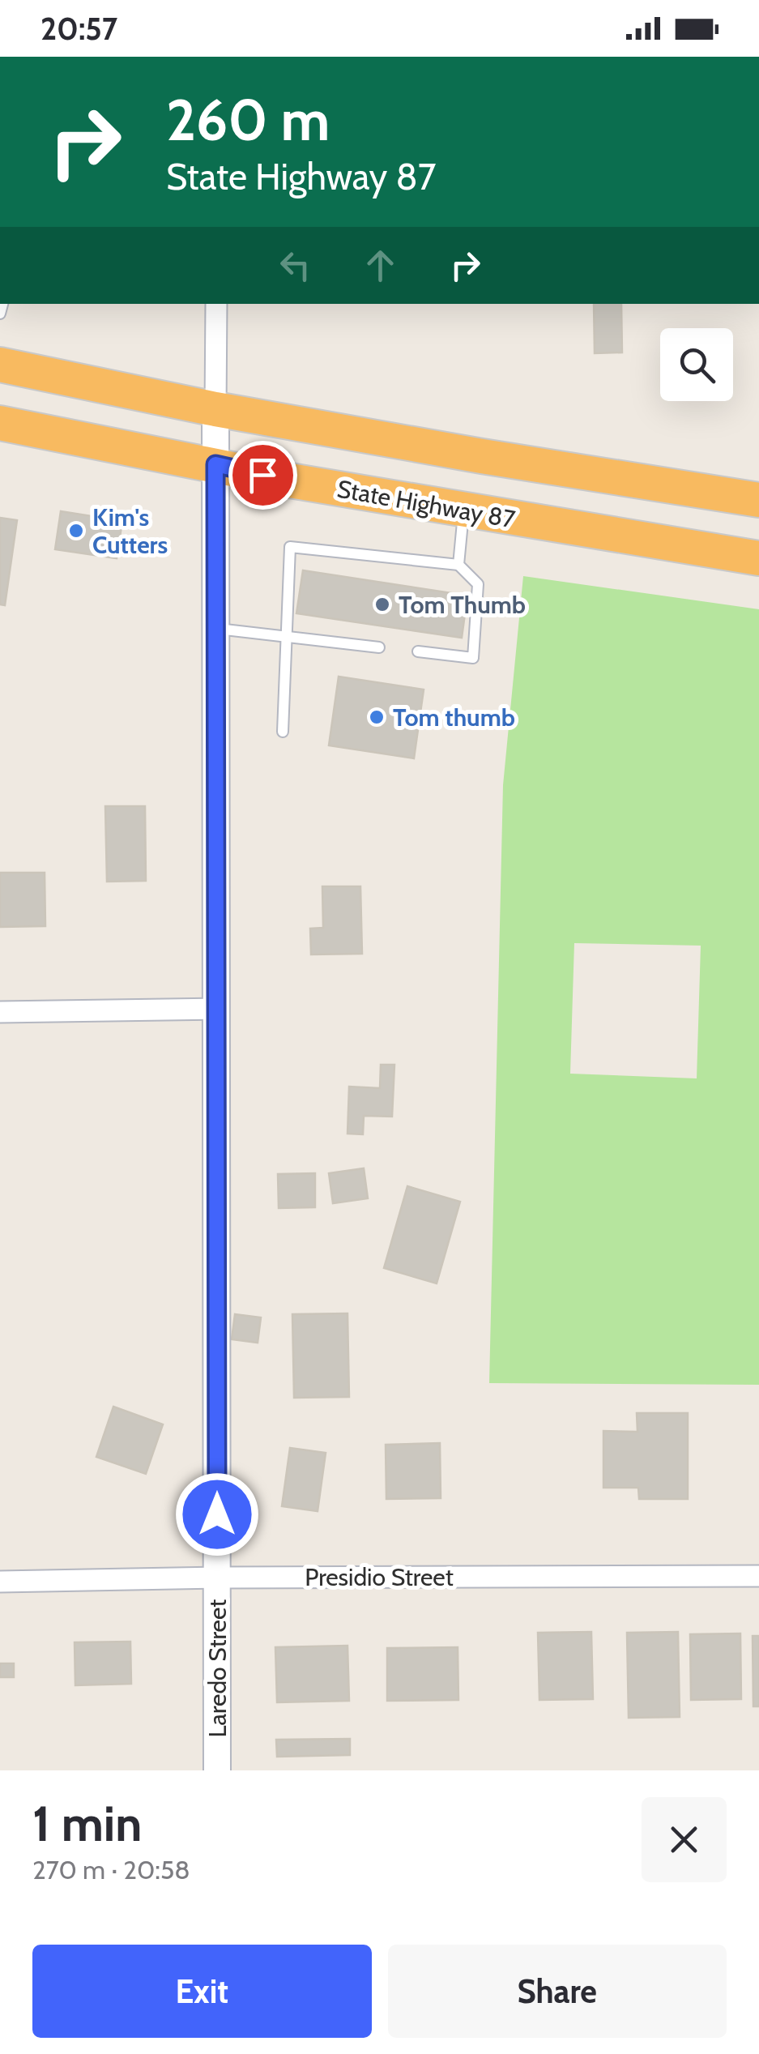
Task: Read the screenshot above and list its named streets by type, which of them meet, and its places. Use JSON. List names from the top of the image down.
{
  "streets": {
    "highway": ["State Highway 87"],
    "street": ["Presidio Street", "Laredo Street"]
  },
  "crossings": [
    ["State Highway 87", "Laredo Street"],
    ["Presidio Street", "Laredo Street"]
  ],
  "places": ["Kim's Cutters", "Tom Thumb", "Tom thumb"],
  "page": {
    "status": "20:57",
    "turn": ["260 m", "State Highway 87"],
    "heading": ["1 min", "270 m · 20:58"],
    "buttons": ["Exit", "Share"]
  }
}
